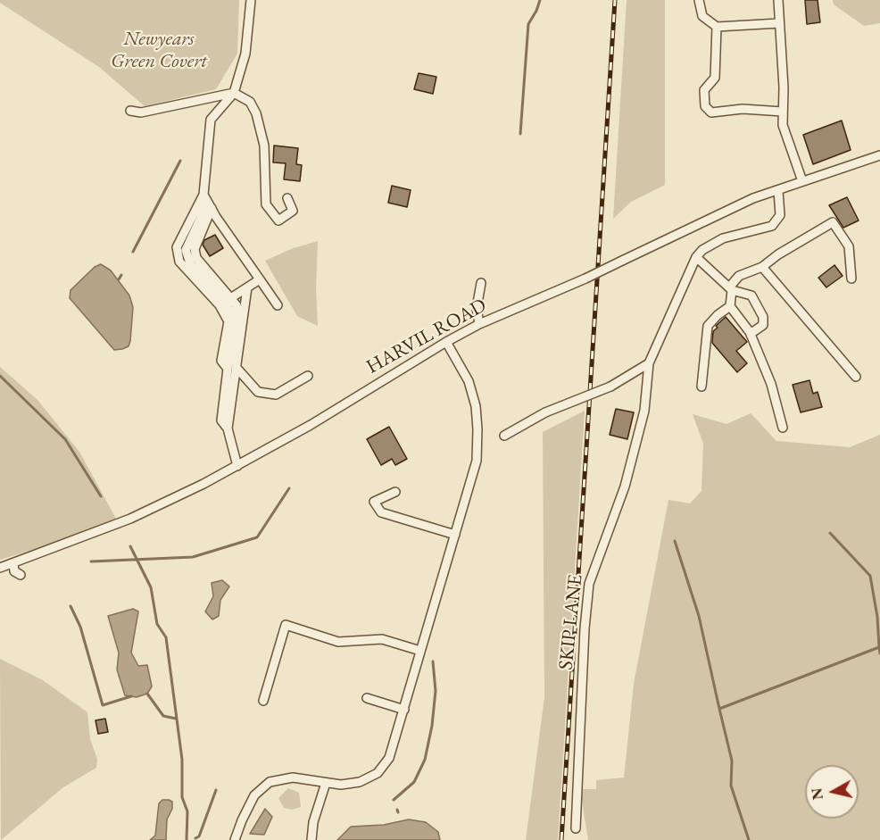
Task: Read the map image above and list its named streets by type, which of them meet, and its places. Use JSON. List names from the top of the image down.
{
  "streets": {
    "street": ["HARVIL ROAD", "SKIP LANE"]
  },
  "parks": ["Newyears Green Covert"],
  "north": "left"
}
